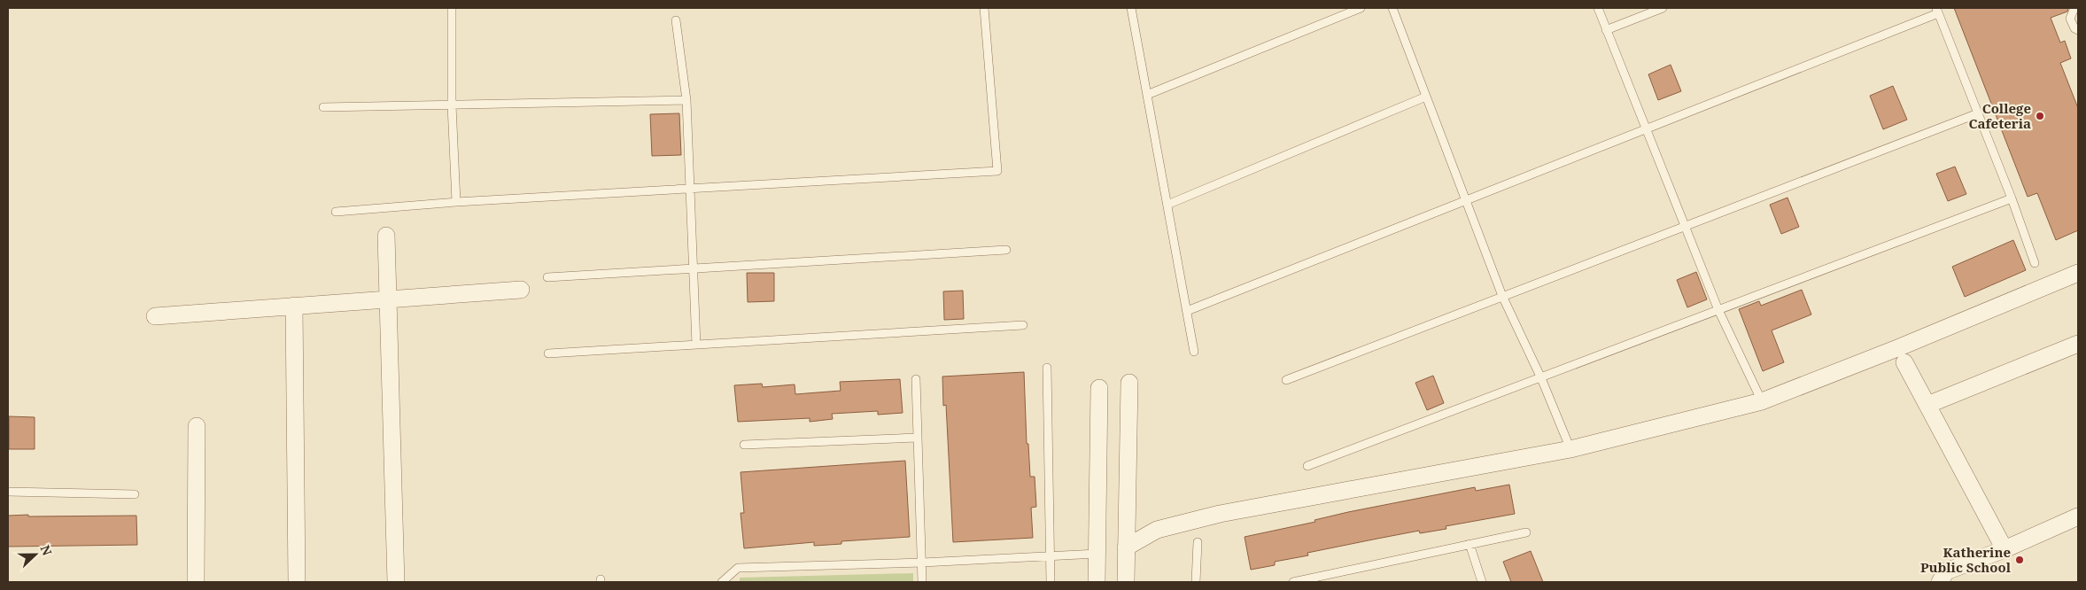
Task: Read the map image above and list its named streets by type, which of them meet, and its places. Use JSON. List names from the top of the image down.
{
  "places": ["College Cafeteria", "Katherine Public School"],
  "north": "right"
}
